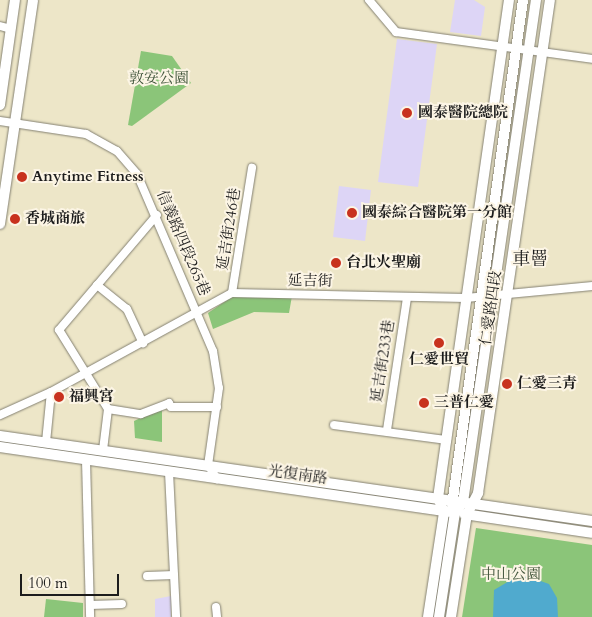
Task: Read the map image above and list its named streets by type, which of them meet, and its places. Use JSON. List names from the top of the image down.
{
  "streets": {
    "main road": ["仁愛路四段", "光復南路"],
    "street": [
      "延吉街246巷",
      "信義路四段265巷",
      "延吉街",
      "延吉街233巷"
    ]
  },
  "crossings": [
    ["延吉街246巷", "延吉街"],
    ["信義路四段265巷", "光復南路"],
    ["延吉街", "仁愛路四段"],
    ["延吉街", "延吉街233巷"],
    ["仁愛路四段", "光復南路"]
  ],
  "districts": ["車罾"],
  "parks": ["敦安公園", "中山公園"],
  "places": [
    "國泰醫院總院",
    "Anytime Fitness",
    "國泰綜合醫院第一分館",
    "香城商旅",
    "台北火聖廟",
    "仁愛世貿",
    "仁愛三青",
    "福興宮",
    "三普仁愛"
  ],
  "scale_bar": "100 m"
}
